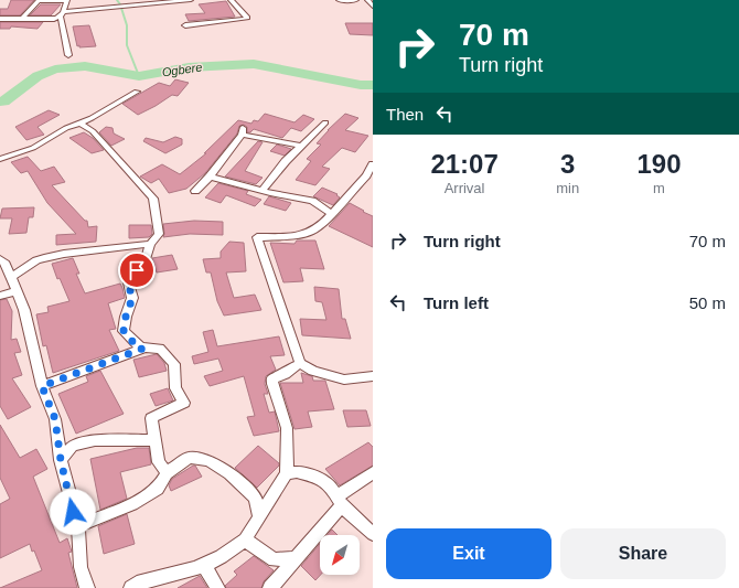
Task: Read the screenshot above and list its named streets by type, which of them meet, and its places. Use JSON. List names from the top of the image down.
{
  "water": ["Ogbere"],
  "north": "bottom left",
  "page": {
    "turn": ["70 m", "Turn right"],
    "then": "Then",
    "eta": [
      "21:07",
      "Arrival",
      "3",
      "min",
      "190",
      "m"
    ],
    "list": [
      {
        "name": "Turn right",
        "value": "70 m"
      },
      {
        "name": "Turn left",
        "value": "50 m"
      }
    ],
    "buttons": ["Exit", "Share"]
  }
}
